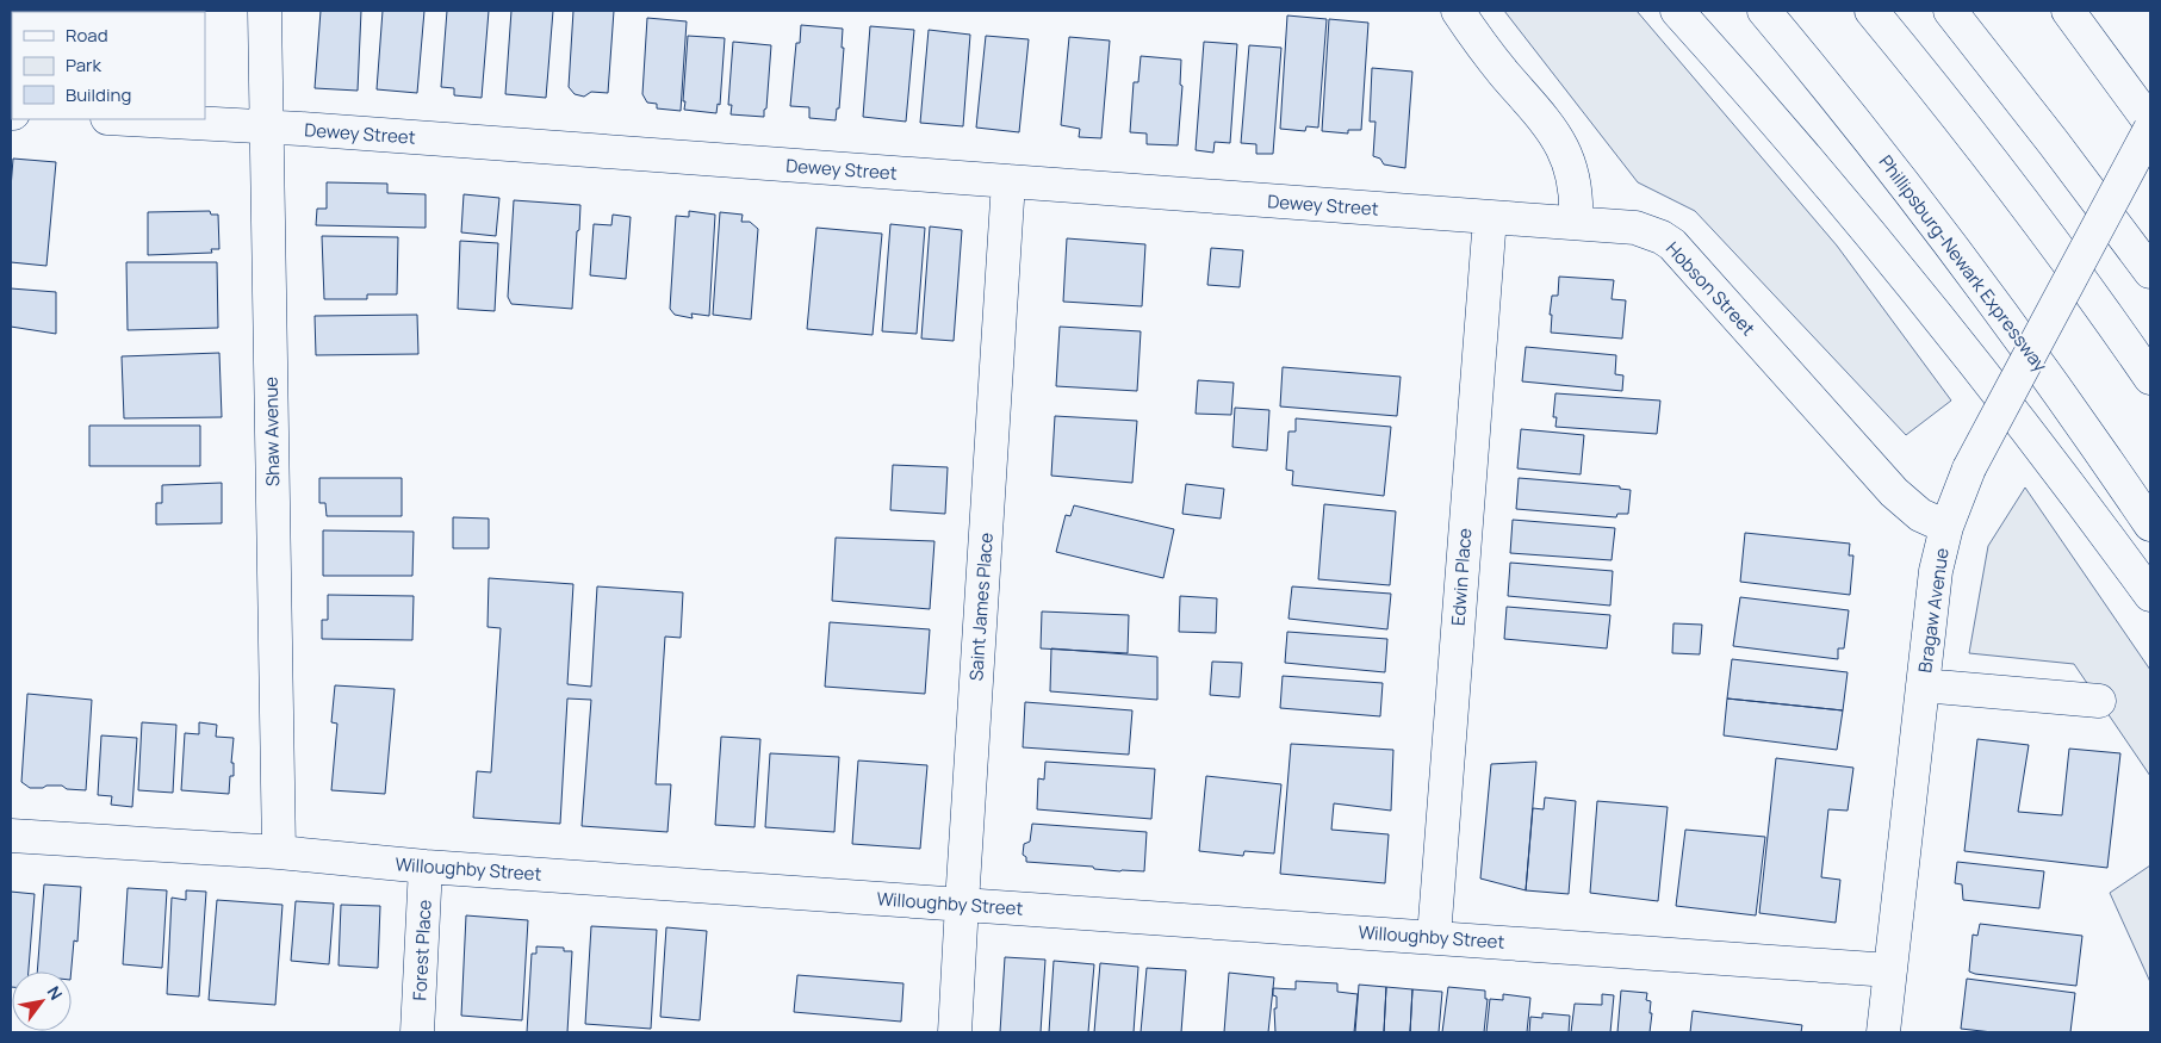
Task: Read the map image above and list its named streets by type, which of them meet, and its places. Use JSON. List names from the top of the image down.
{
  "streets": {
    "main road": [
      "Dewey Street",
      "Phillipsburg-Newark Expressway",
      "Hobson Street",
      "Shaw Avenue",
      "Edwin Place",
      "Saint James Place",
      "Bragaw Avenue",
      "Willoughby Street",
      "Forest Place"
    ]
  },
  "crossings": [
    ["Dewey Street", "Hobson Street"],
    ["Dewey Street", "Shaw Avenue"],
    ["Dewey Street", "Edwin Place"],
    ["Dewey Street", "Saint James Place"],
    ["Hobson Street", "Bragaw Avenue"],
    ["Shaw Avenue", "Willoughby Street"],
    ["Edwin Place", "Willoughby Street"],
    ["Saint James Place", "Willoughby Street"],
    ["Bragaw Avenue", "Willoughby Street"],
    ["Willoughby Street", "Forest Place"]
  ],
  "legend": ["Road", "Park", "Building"],
  "north": "top right"
}
